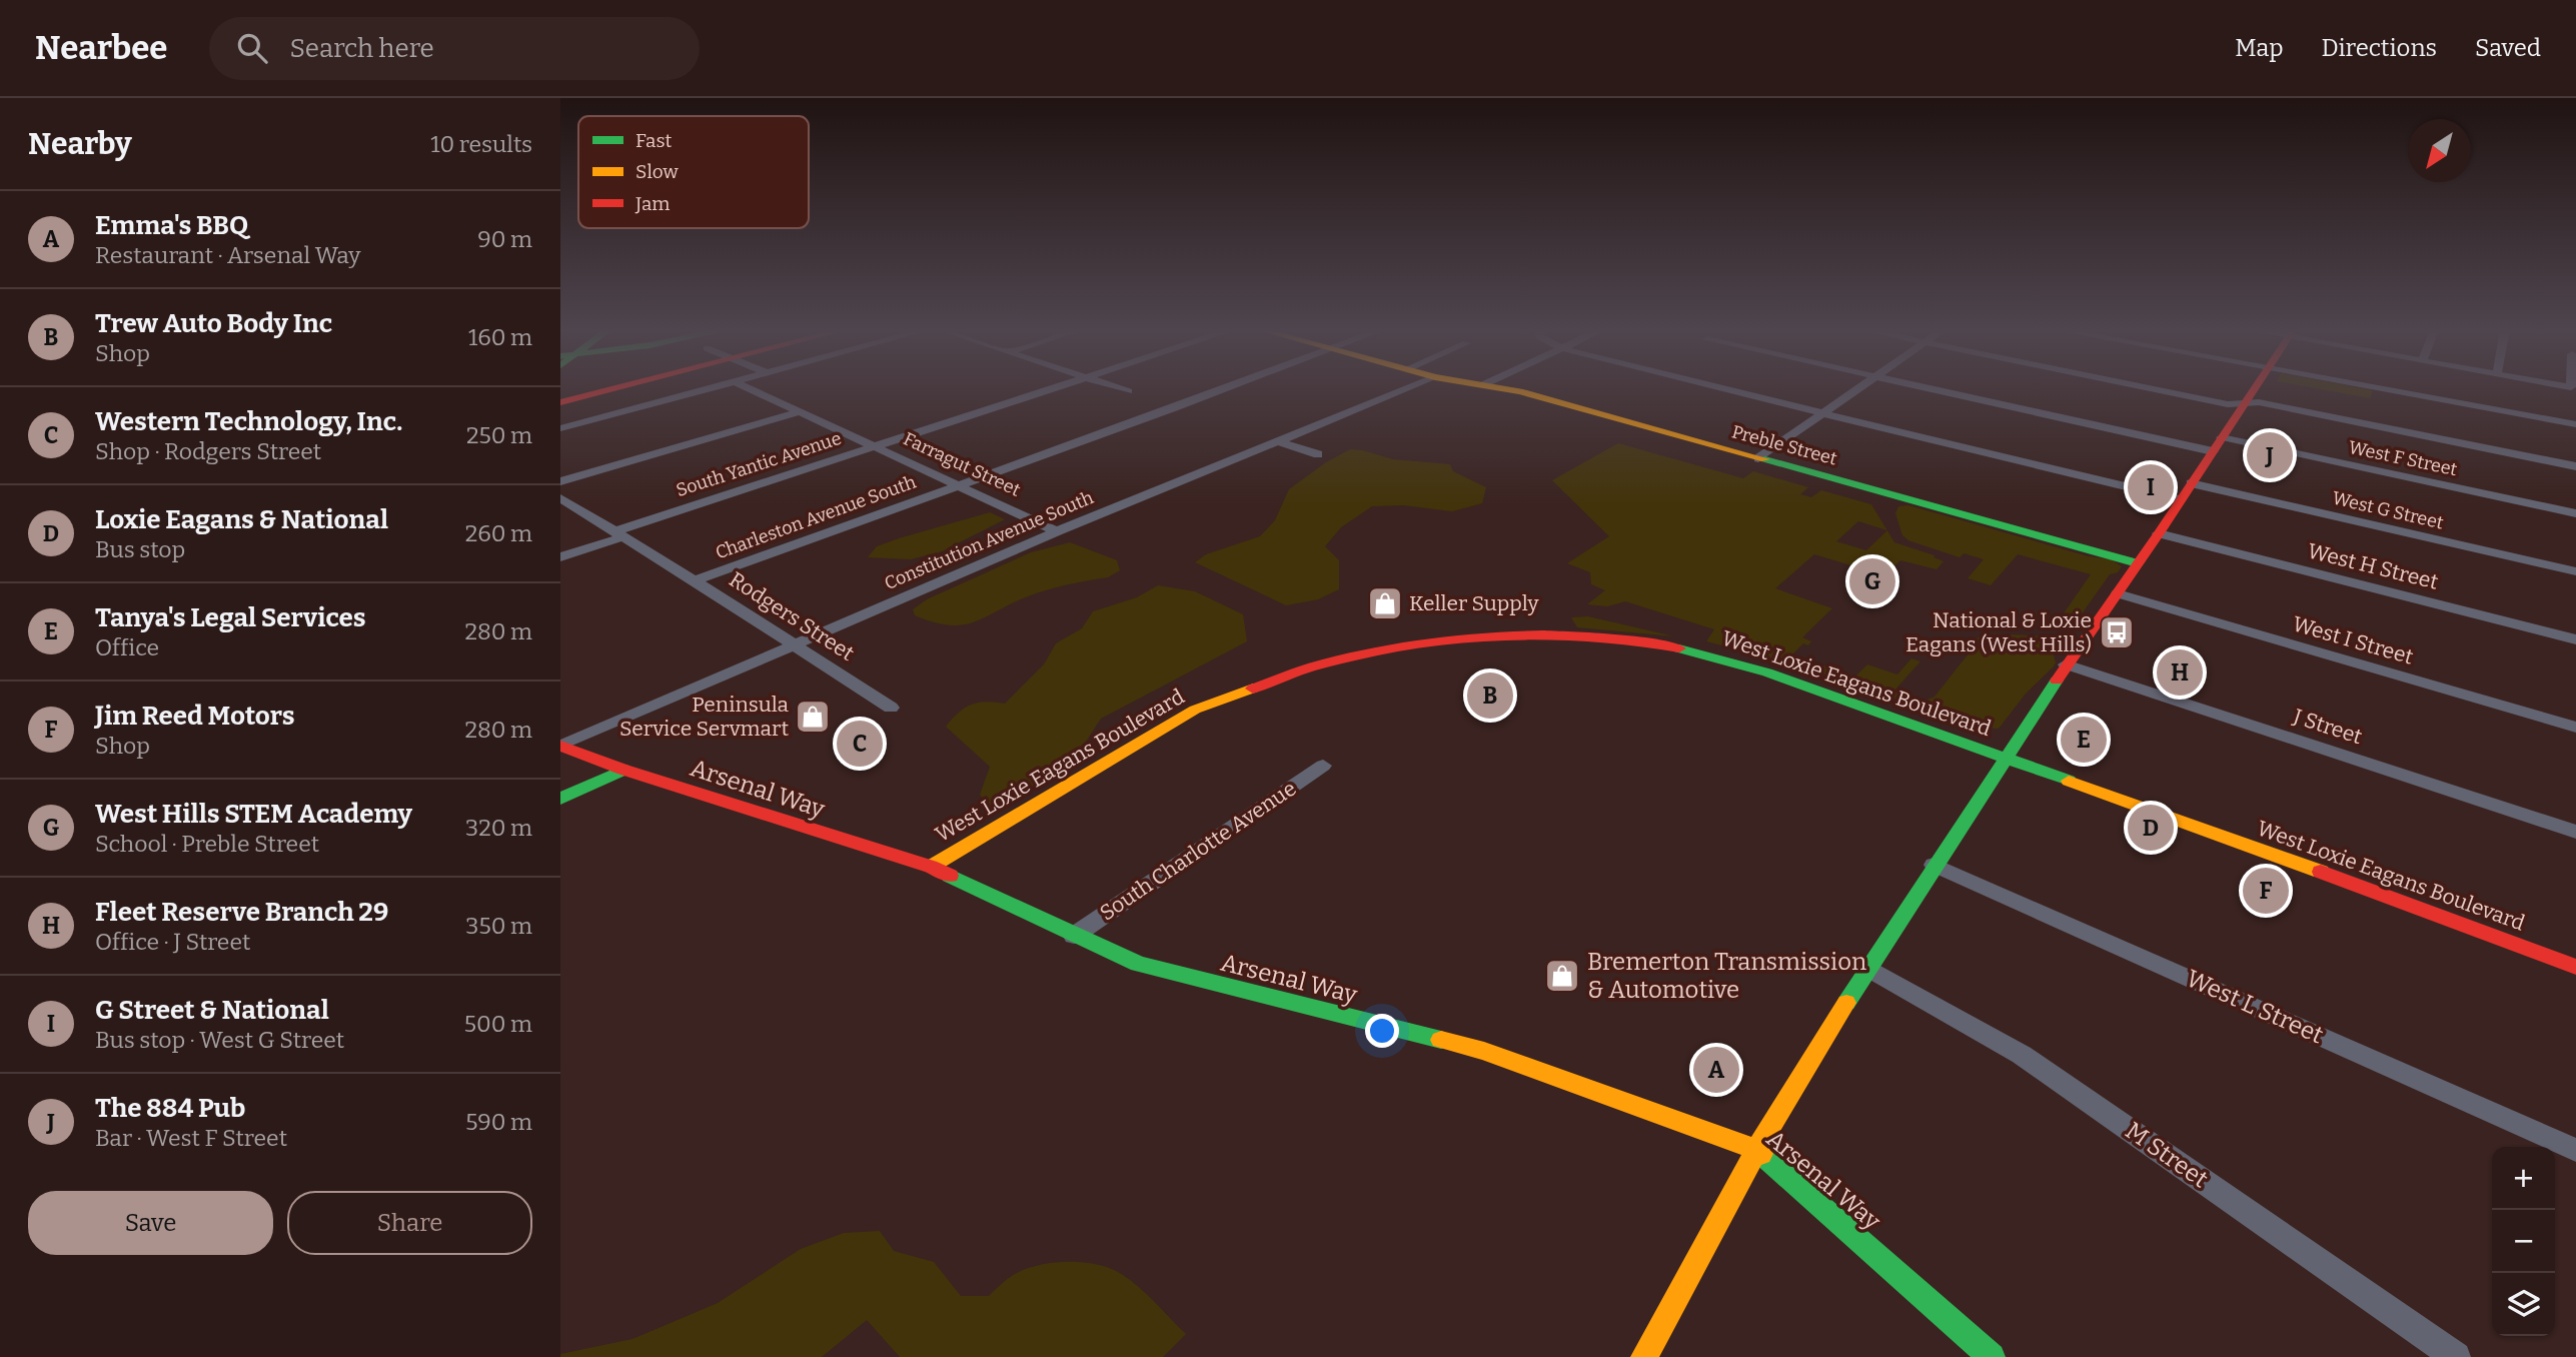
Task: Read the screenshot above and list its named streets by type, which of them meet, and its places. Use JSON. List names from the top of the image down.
{
  "streets": {
    "main road": ["Preble Street", "West Loxie Eagans Boulevard", "Arsenal Way"],
    "street": [
      "West F Street",
      "South Yantic Avenue",
      "Farragut Street",
      "West G Street",
      "Charleston Avenue South",
      "Constitution Avenue South",
      "West H Street",
      "Rodgers Street",
      "West I Street",
      "J Street",
      "South Charlotte Avenue",
      "West L Street",
      "M Street"
    ]
  },
  "crossings": [
    ["South Yantic Avenue", "Farragut Street"],
    ["South Yantic Avenue", "Rodgers Street"],
    ["Farragut Street", "Charleston Avenue South"],
    ["Farragut Street", "Constitution Avenue South"],
    ["Charleston Avenue South", "Rodgers Street"],
    ["Constitution Avenue South", "Rodgers Street"],
    ["Constitution Avenue South", "Arsenal Way"],
    ["West Loxie Eagans Boulevard", "Arsenal Way"],
    ["Arsenal Way", "South Charlotte Avenue"]
  ],
  "places": {
    "shop": ["Keller Supply", "Peninsula Service Servmart", "Bremerton Transmission & Automotive"],
    "bus stop": ["National & Loxie Eagans (West Hills)"]
  },
  "legend": ["Fast", "Slow", "Jam"],
  "north": "bottom left",
  "page": {
    "header": "Nearbee",
    "search": "Search here",
    "nav": ["Map", "Directions", "Saved"],
    "heading": ["Nearby", "10 results"],
    "list": [
      {
        "mark": "A",
        "name": "Emma's BBQ",
        "note": "Restaurant · Arsenal Way",
        "value": "90 m"
      },
      {
        "mark": "B",
        "name": "Trew Auto Body Inc",
        "note": "Shop",
        "value": "160 m"
      },
      {
        "mark": "C",
        "name": "Western Technology, Inc.",
        "note": "Shop · Rodgers Street",
        "value": "250 m"
      },
      {
        "mark": "D",
        "name": "Loxie Eagans & National",
        "note": "Bus stop",
        "value": "260 m"
      },
      {
        "mark": "E",
        "name": "Tanya's Legal Services",
        "note": "Office",
        "value": "280 m"
      },
      {
        "mark": "F",
        "name": "Jim Reed Motors",
        "note": "Shop",
        "value": "280 m"
      },
      {
        "mark": "G",
        "name": "West Hills STEM Academy",
        "note": "School · Preble Street",
        "value": "320 m"
      },
      {
        "mark": "H",
        "name": "Fleet Reserve Branch 29",
        "note": "Office · J Street",
        "value": "350 m"
      },
      {
        "mark": "I",
        "name": "G Street & National",
        "note": "Bus stop · West G Street",
        "value": "500 m"
      },
      {
        "mark": "J",
        "name": "The 884 Pub",
        "note": "Bar · West F Street",
        "value": "590 m"
      }
    ],
    "pins": [
      "J",
      "I",
      "G",
      "H",
      "B",
      "E",
      "C",
      "D",
      "F",
      "A"
    ],
    "map_buttons": ["+", "−"],
    "buttons": ["Save", "Share"]
  }
}
